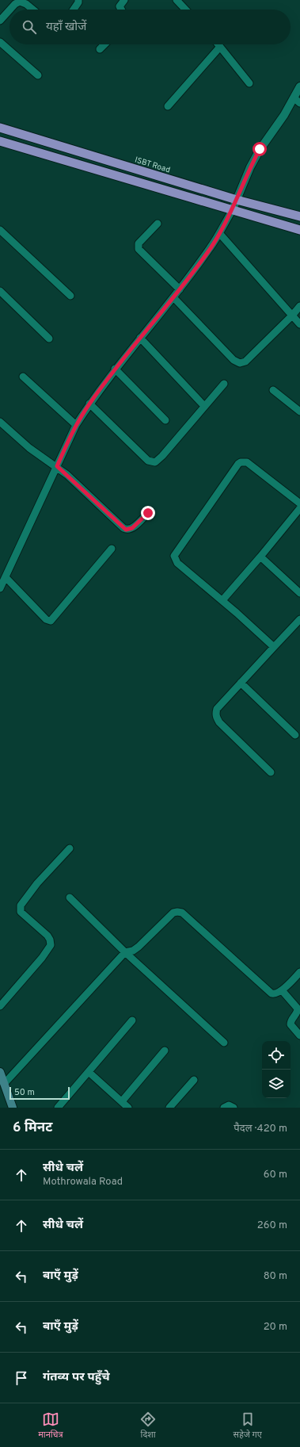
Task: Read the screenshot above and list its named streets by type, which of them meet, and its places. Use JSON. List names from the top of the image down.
{
  "streets": {
    "highway": ["ISBT Road"]
  },
  "scale_bar": "50 m",
  "page": {
    "search": "यहाँ खोजें",
    "scale": "50 m",
    "heading": ["6 मिनट", "पैदल · 420 m"],
    "list": [
      ["सीधे चलें", "Mothrowala Road", "60 m"],
      ["सीधे चलें", "260 m"],
      ["बाएँ मुड़ें", "80 m"],
      ["बाएँ मुड़ें", "20 m"],
      "गंतव्य पर पहुँचे"
    ],
    "nav": ["मानचित्र", "दिशा", "सहेजे गए"]
  }
}
